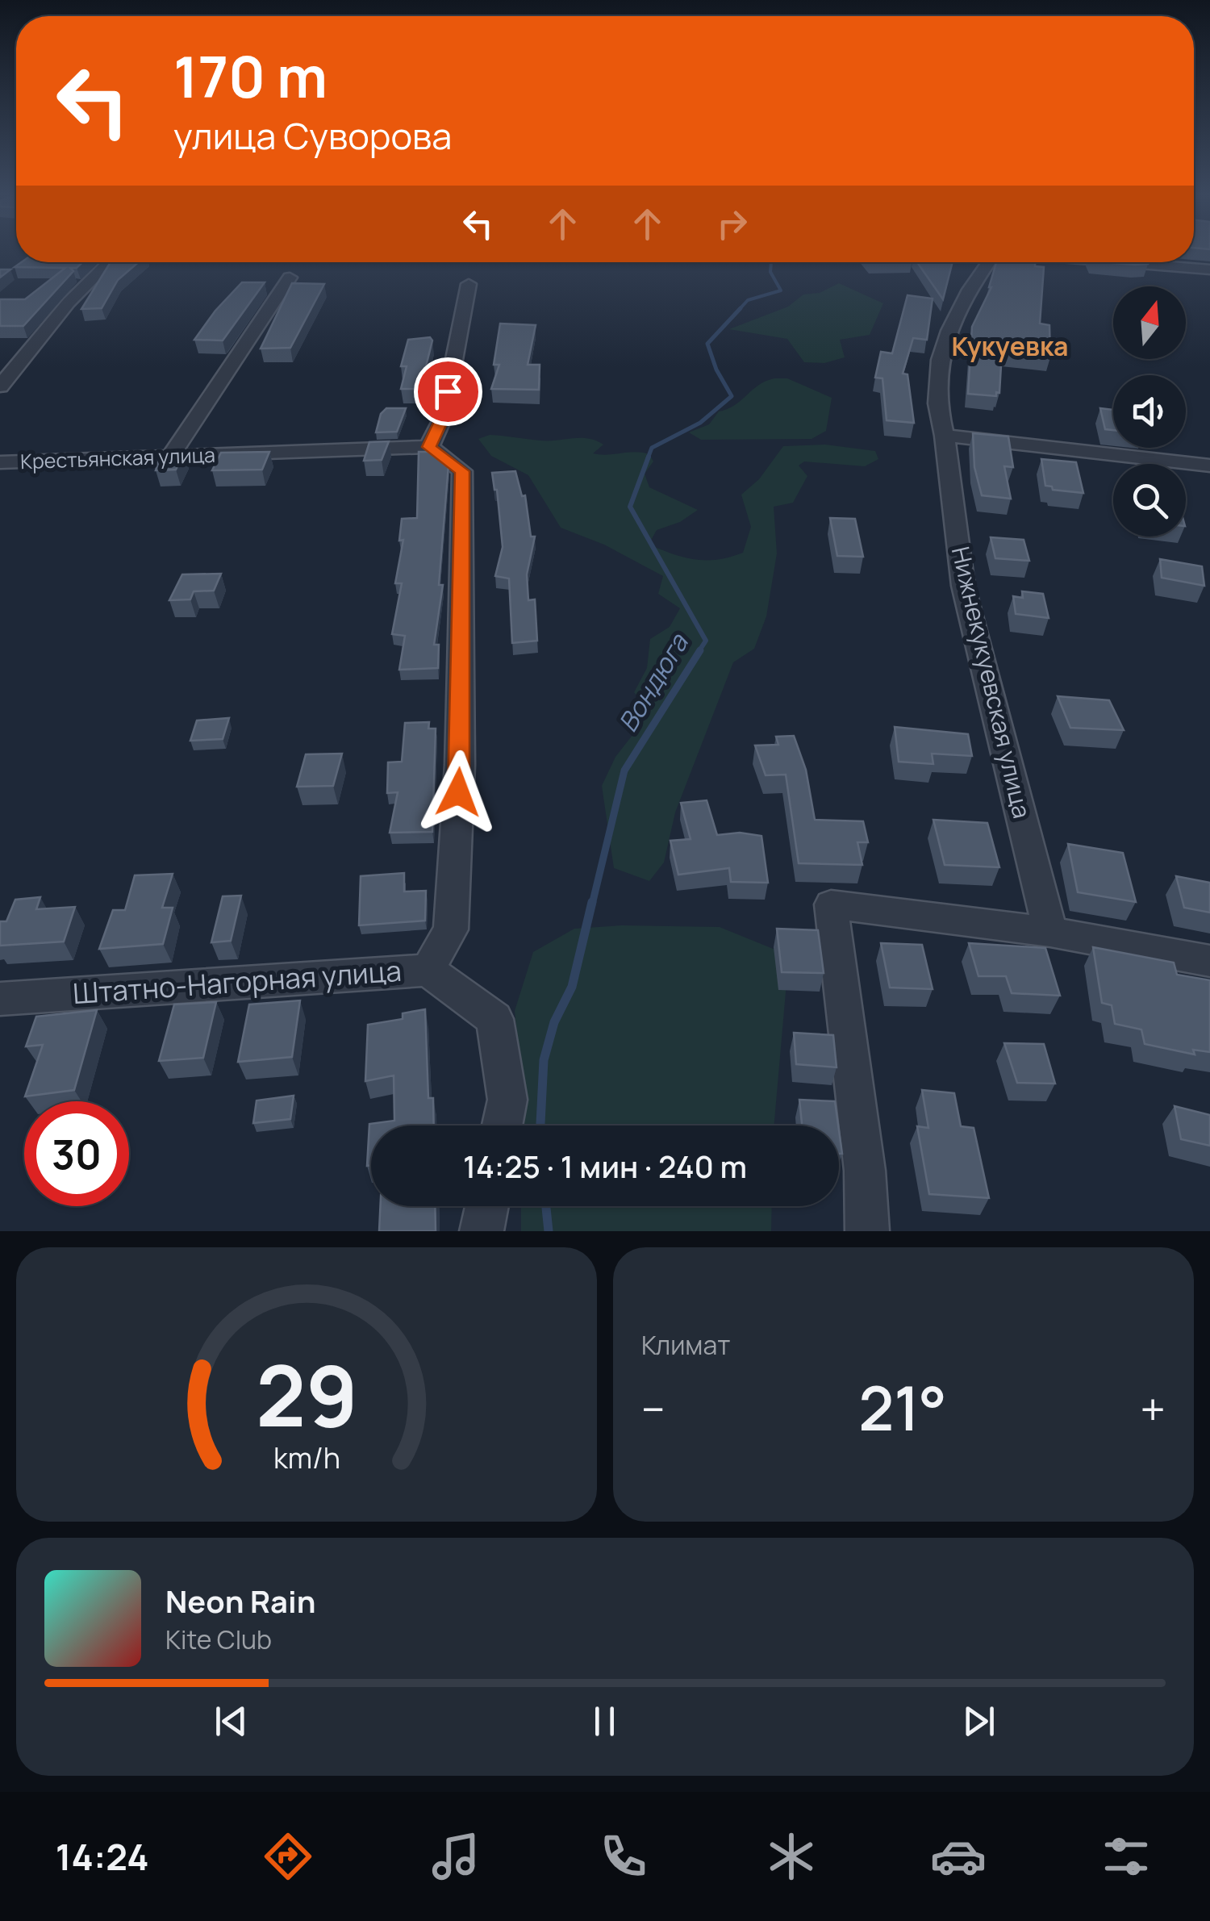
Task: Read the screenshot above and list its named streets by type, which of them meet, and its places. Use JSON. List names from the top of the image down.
{
  "streets": {
    "street": ["Крестьянская улица", "Нижнекукуевская улица", "Штатно-Нагорная улица"]
  },
  "crossings": [
    ["Крестьянская улица", "Штатно-Нагорная улица"]
  ],
  "districts": ["Кукуевка"],
  "water": ["Вондюга"],
  "north": "top",
  "page": {
    "turn": ["170 m", "улица Суворова"],
    "limit": "30",
    "trip": "14:25 · 1 мин · 240 m",
    "tile": "Климат",
    "heat": ["−", "21°", "+"],
    "song": ["Neon Rain", "Kite Club"],
    "tabs": "14:24",
    "gauge": ["29", "km/h"]
  }
}
